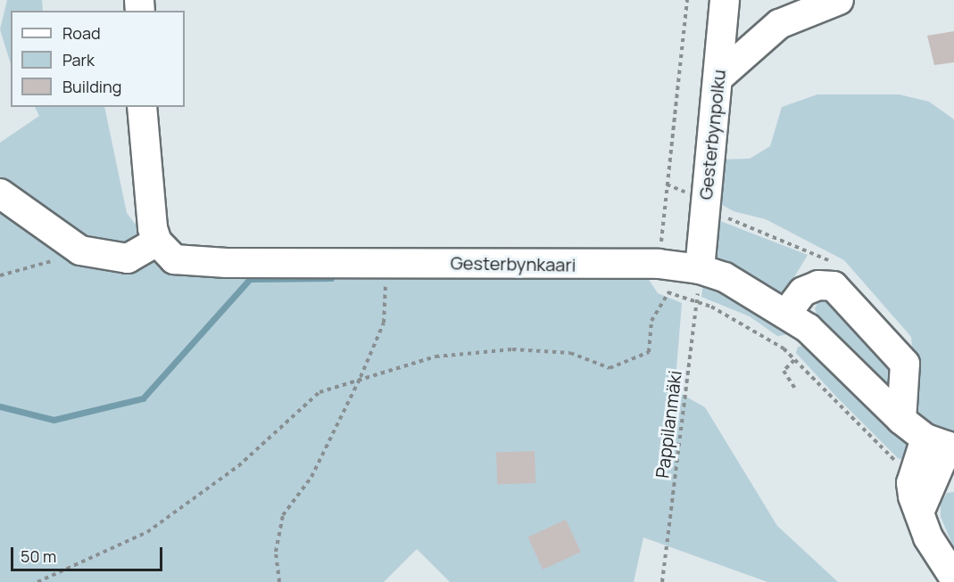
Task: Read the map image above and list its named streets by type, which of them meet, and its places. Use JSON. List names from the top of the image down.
{
  "streets": {
    "street": ["Gesterbynpolku", "Gesterbynkaari"],
    "path": ["Pappilanmäki"]
  },
  "crossings": [
    ["Gesterbynpolku", "Gesterbynkaari"],
    ["Gesterbynpolku", "Pappilanmäki"],
    ["Gesterbynkaari", "Pappilanmäki"]
  ],
  "legend": ["Road", "Park", "Building"],
  "scale_bar": "50 m"
}
